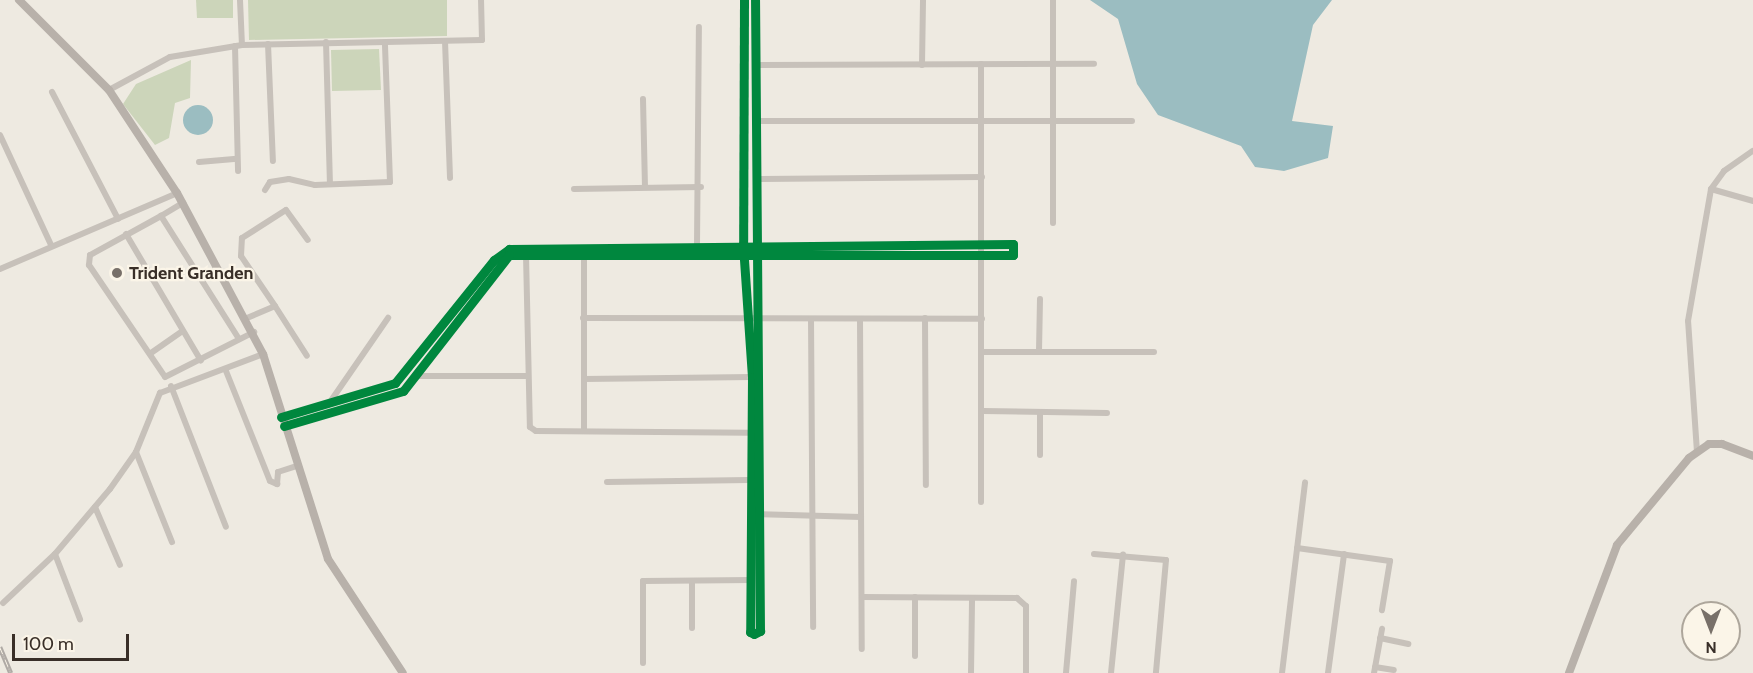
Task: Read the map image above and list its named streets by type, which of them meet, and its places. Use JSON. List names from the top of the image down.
{
  "places": ["Trident Granden"],
  "scale_bar": "100 m",
  "north": "bottom"
}
